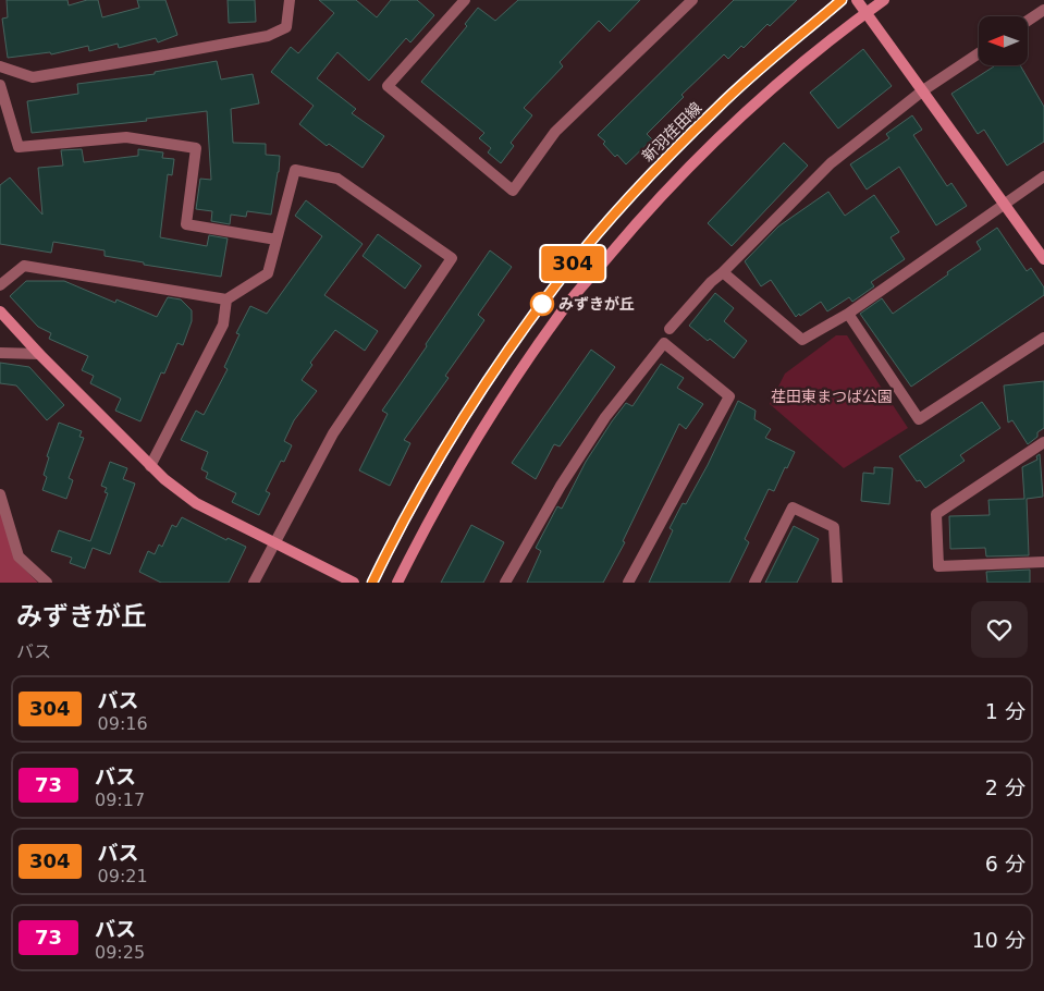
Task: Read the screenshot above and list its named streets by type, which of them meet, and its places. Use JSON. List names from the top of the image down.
{
  "streets": {
    "street": ["新羽荏田線"]
  },
  "parks": ["荏田東まつば公園"],
  "places": ["みずきが丘"],
  "lines": ["bus line 304"],
  "north": "left",
  "page": {
    "on_map": "304",
    "heading": ["みずきが丘", "バス"],
    "list": [
      {
        "mark": "304",
        "name": "バス",
        "note": "09:16",
        "value": "1 分"
      },
      {
        "mark": "73",
        "name": "バス",
        "note": "09:17",
        "value": "2 分"
      },
      {
        "mark": "304",
        "name": "バス",
        "note": "09:21",
        "value": "6 分"
      },
      {
        "mark": "73",
        "name": "バス",
        "note": "09:25",
        "value": "10 分"
      }
    ]
  }
}
